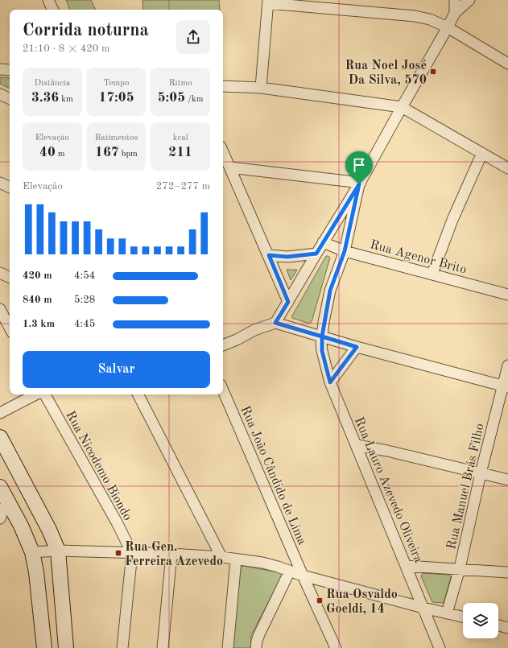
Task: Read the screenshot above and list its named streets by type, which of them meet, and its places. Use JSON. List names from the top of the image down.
{
  "streets": {
    "street": [
      "Rua Agenor Brito",
      "Rua Nicodemo Biondo",
      "Rua João Cândido de Lima",
      "Rua Manuel Brás Filho",
      "Rua Lauro Azevedo Oliveira"
    ]
  },
  "crossings": [
    ["Rua Agenor Brito", "Rua Lauro Azevedo Oliveira"]
  ],
  "places": {
    "transit": ["Rua Noel José Da Silva, 570", "Rua Gen. Ferreira Azevedo", "Rua Osvaldo Goeldi, 14"]
  },
  "page": {
    "heading": ["Corrida noturna", "21:10 · 8 × 420 m"],
    "stats": [
      ["Distância", "3.36 km"],
      ["Tempo", "17:05"],
      ["Ritmo", "5:05 /km"],
      ["Elevação", "40 m"],
      ["Batimentos", "167 bpm"],
      ["kcal", "211"]
    ],
    "chart": ["Elevação", "272–277 m"],
    "list": [
      {
        "name": "420 m",
        "note": "4:54"
      },
      {
        "name": "840 m",
        "note": "5:28"
      },
      {
        "name": "1.3 km",
        "note": "4:45"
      }
    ],
    "buttons": "Salvar"
  }
}
